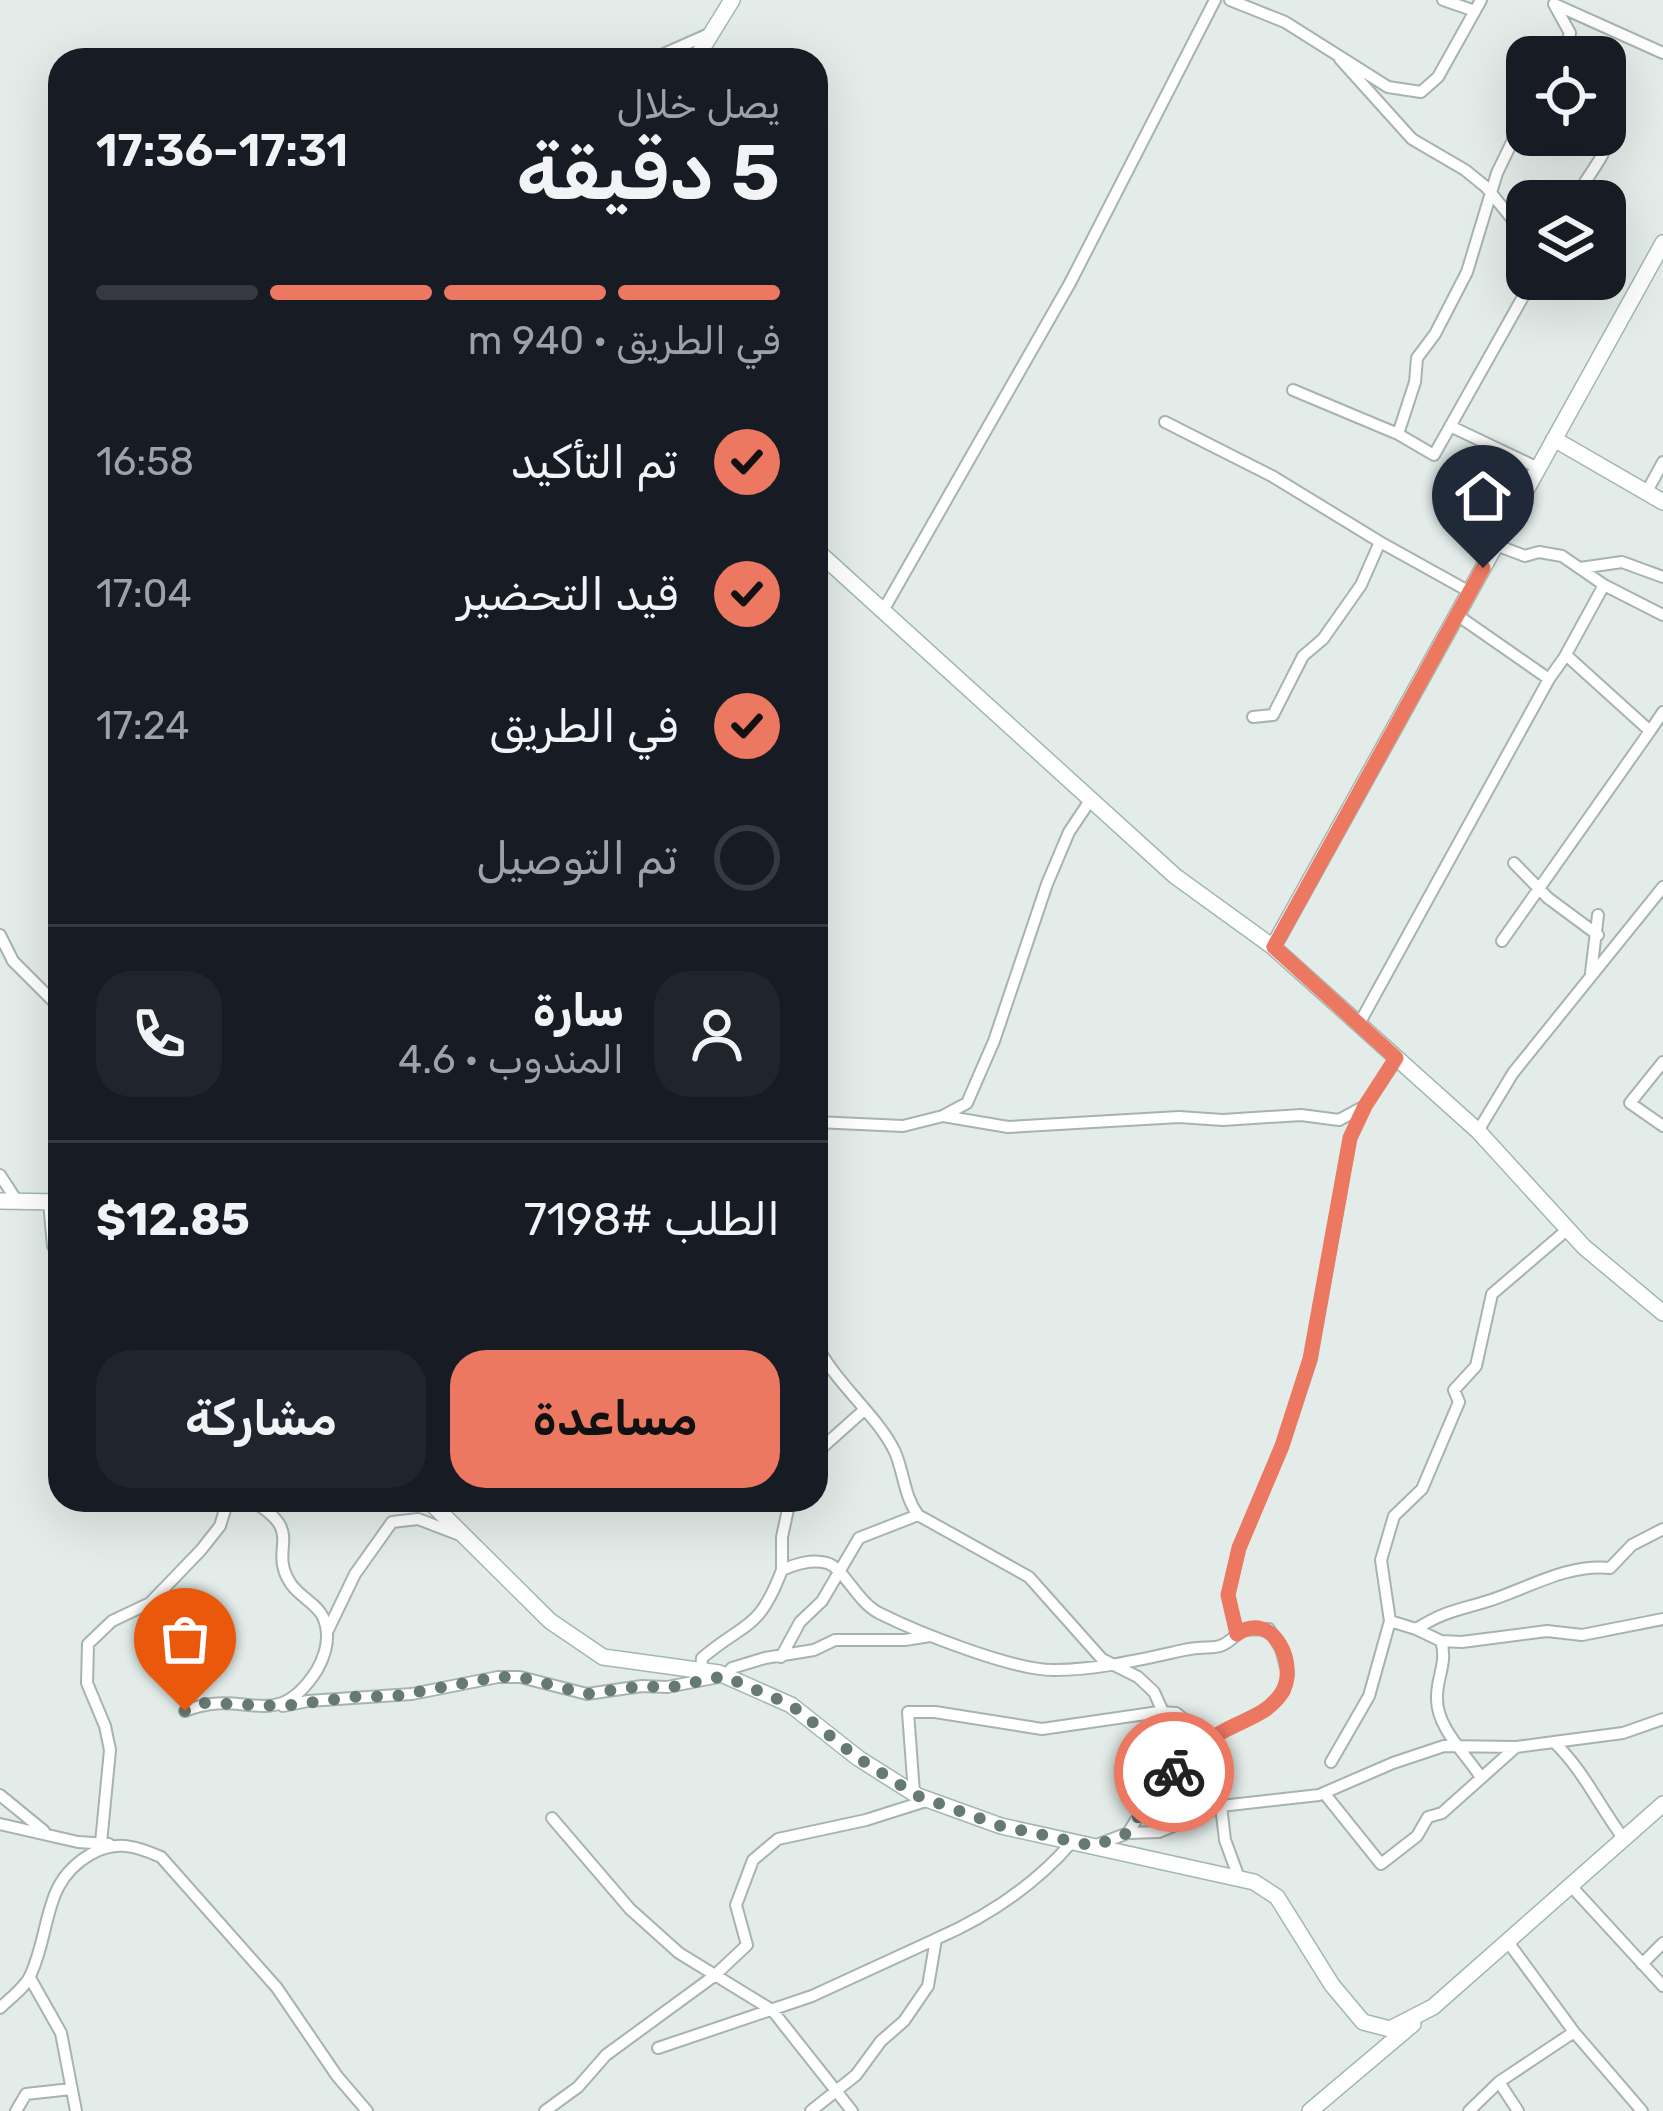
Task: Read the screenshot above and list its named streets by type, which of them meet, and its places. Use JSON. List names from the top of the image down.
{
  "page": {
    "heading": ["5 دقيقة", "يصل خلال", "17:31–17:36"],
    "panel": [
      "سارة",
      "المندوب · 4.6",
      "الطلب #7198",
      "$12.85"
    ],
    "bar": "في الطريق · 940 m",
    "list": [
      ["تم التأكيد", "16:58"],
      ["قيد التحضير", "17:04"],
      ["في الطريق", "17:24"],
      "تم التوصيل"
    ],
    "buttons": ["مساعدة", "مشاركة"]
  }
}
